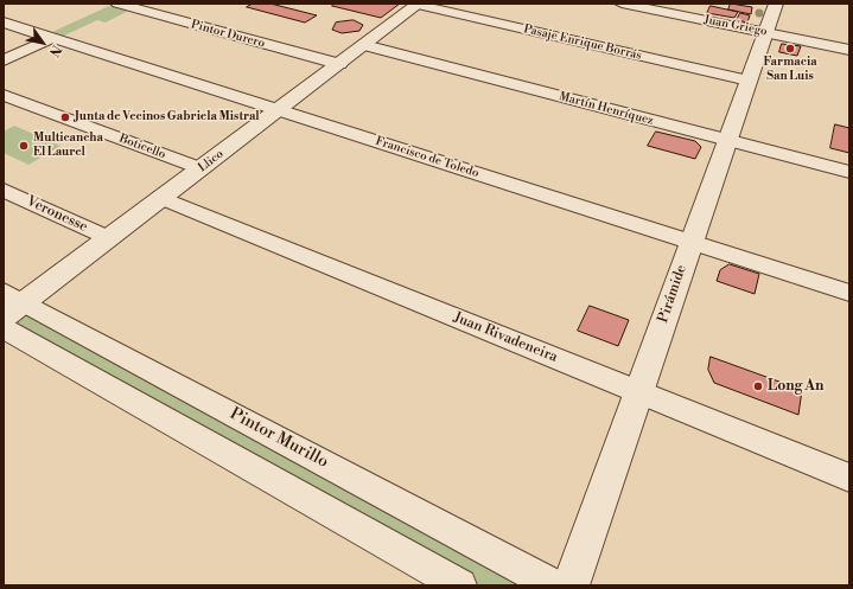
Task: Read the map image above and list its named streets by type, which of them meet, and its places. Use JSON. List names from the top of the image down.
{
  "streets": {
    "street": [
      "Juan Griego",
      "Pintor Durero",
      "Pasaje Enrique Borrás",
      "Martín Henríquez",
      "Boticello",
      "Francisco de Toledo",
      "Llico",
      "Veronesse",
      "Pirámide",
      "Juan Rivadeneira",
      "Pintor Murillo"
    ]
  },
  "crossings": [
    ["Juan Griego", "Pirámide"],
    ["Pintor Durero", "Llico"],
    ["Pasaje Enrique Borrás", "Llico"],
    ["Pasaje Enrique Borrás", "Pirámide"],
    ["Martín Henríquez", "Llico"],
    ["Martín Henríquez", "Pirámide"],
    ["Boticello", "Llico"],
    ["Francisco de Toledo", "Llico"],
    ["Francisco de Toledo", "Pirámide"],
    ["Llico", "Veronesse"],
    ["Llico", "Juan Rivadeneira"],
    ["Llico", "Pintor Murillo"],
    ["Pirámide", "Juan Rivadeneira"]
  ],
  "places": [
    "Farmacia San Luis",
    "Junta de Vecinos Gabriela Mistral",
    "Multicancha El Laurel",
    "Long An"
  ],
  "north": "bottom right"
}
